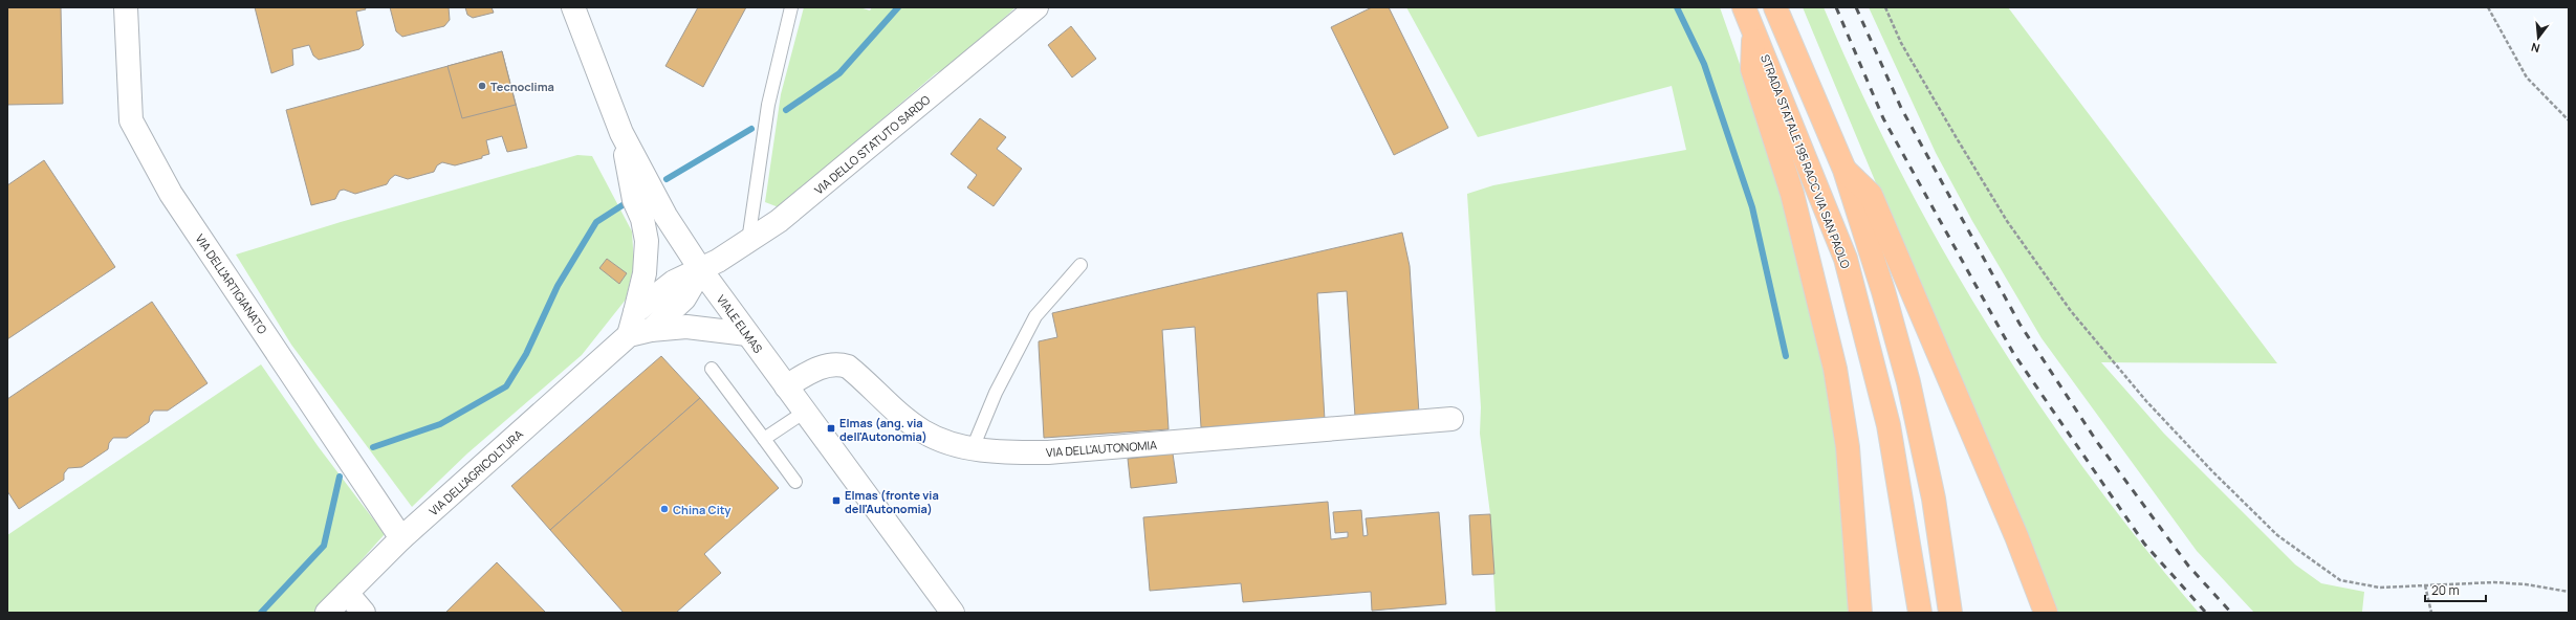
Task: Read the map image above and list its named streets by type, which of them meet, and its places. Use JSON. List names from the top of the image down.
{
  "streets": {
    "highway": ["STRADA STATALE 195 RACC VIA SAN PAOLO"],
    "street": [
      "VIA DELLO STATUTO SARDO",
      "VIA DELL'ARTIGIANATO",
      "VIALE ELMAS",
      "VIA DELL'AUTONOMIA",
      "VIA DELL'AGRICOLTURA"
    ]
  },
  "crossings": [
    ["VIA DELLO STATUTO SARDO", "VIALE ELMAS"],
    ["VIA DELLO STATUTO SARDO", "VIA DELL'AGRICOLTURA"],
    ["VIA DELL'ARTIGIANATO", "VIA DELL'AGRICOLTURA"],
    ["VIALE ELMAS", "VIA DELL'AUTONOMIA"],
    ["VIALE ELMAS", "VIA DELL'AGRICOLTURA"]
  ],
  "places": {
    "other": ["Tecnoclima", "China City"],
    "transit": ["Elmas (ang. via dell'Autonomia)", "Elmas (fronte via dell'Autonomia)"]
  },
  "scale_bar": "20 m",
  "north": "bottom"
}
